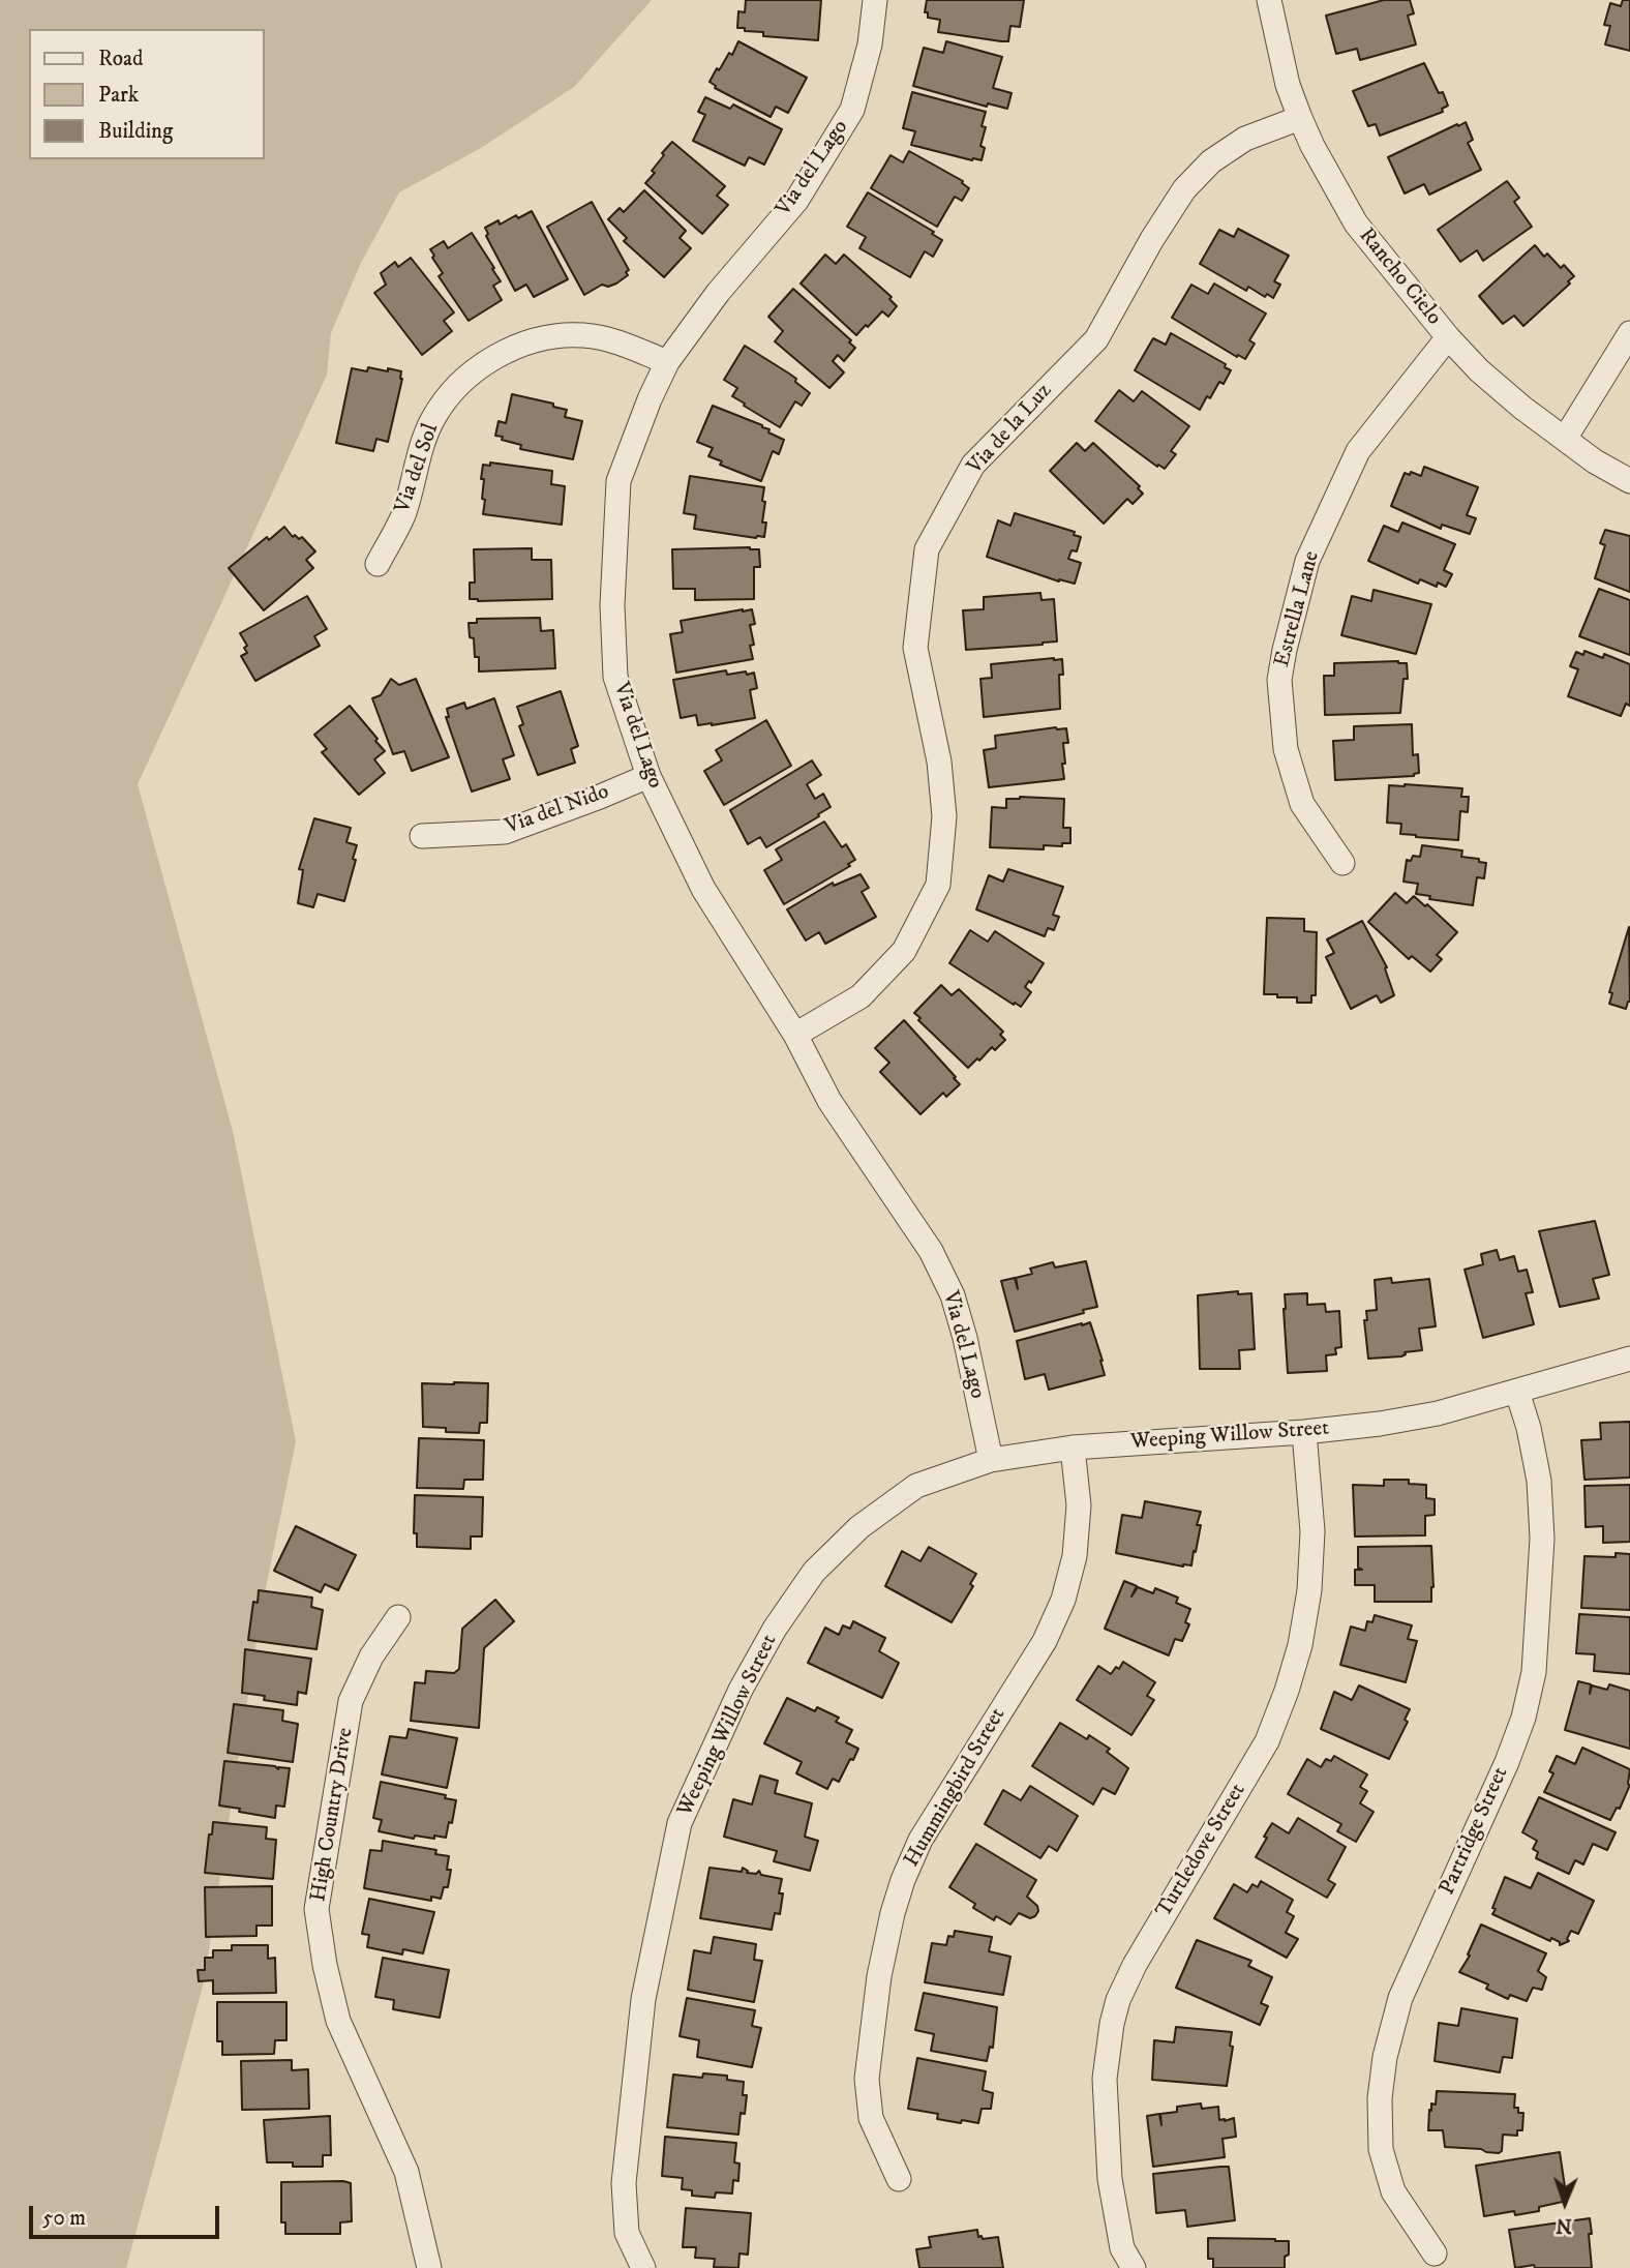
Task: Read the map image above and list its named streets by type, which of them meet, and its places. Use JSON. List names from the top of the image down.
{
  "streets": {
    "street": [
      "Via del Lago",
      "Rancho Cielo",
      "Via de la Luz",
      "Via del Sol",
      "Estrella Lane",
      "Via del Nido",
      "Weeping Willow Street",
      "Hummingbird Street",
      "High Country Drive",
      "Partridge Street",
      "Turtledove Street"
    ]
  },
  "crossings": [
    ["Via del Lago", "Via de la Luz"],
    ["Via del Lago", "Via del Sol"],
    ["Via del Lago", "Via del Nido"],
    ["Via del Lago", "Weeping Willow Street"],
    ["Rancho Cielo", "Via de la Luz"],
    ["Rancho Cielo", "Estrella Lane"],
    ["Weeping Willow Street", "Hummingbird Street"],
    ["Weeping Willow Street", "Partridge Street"],
    ["Weeping Willow Street", "Turtledove Street"]
  ],
  "legend": ["Road", "Park", "Building"],
  "scale_bar": "50 m",
  "north": "bottom"
}
